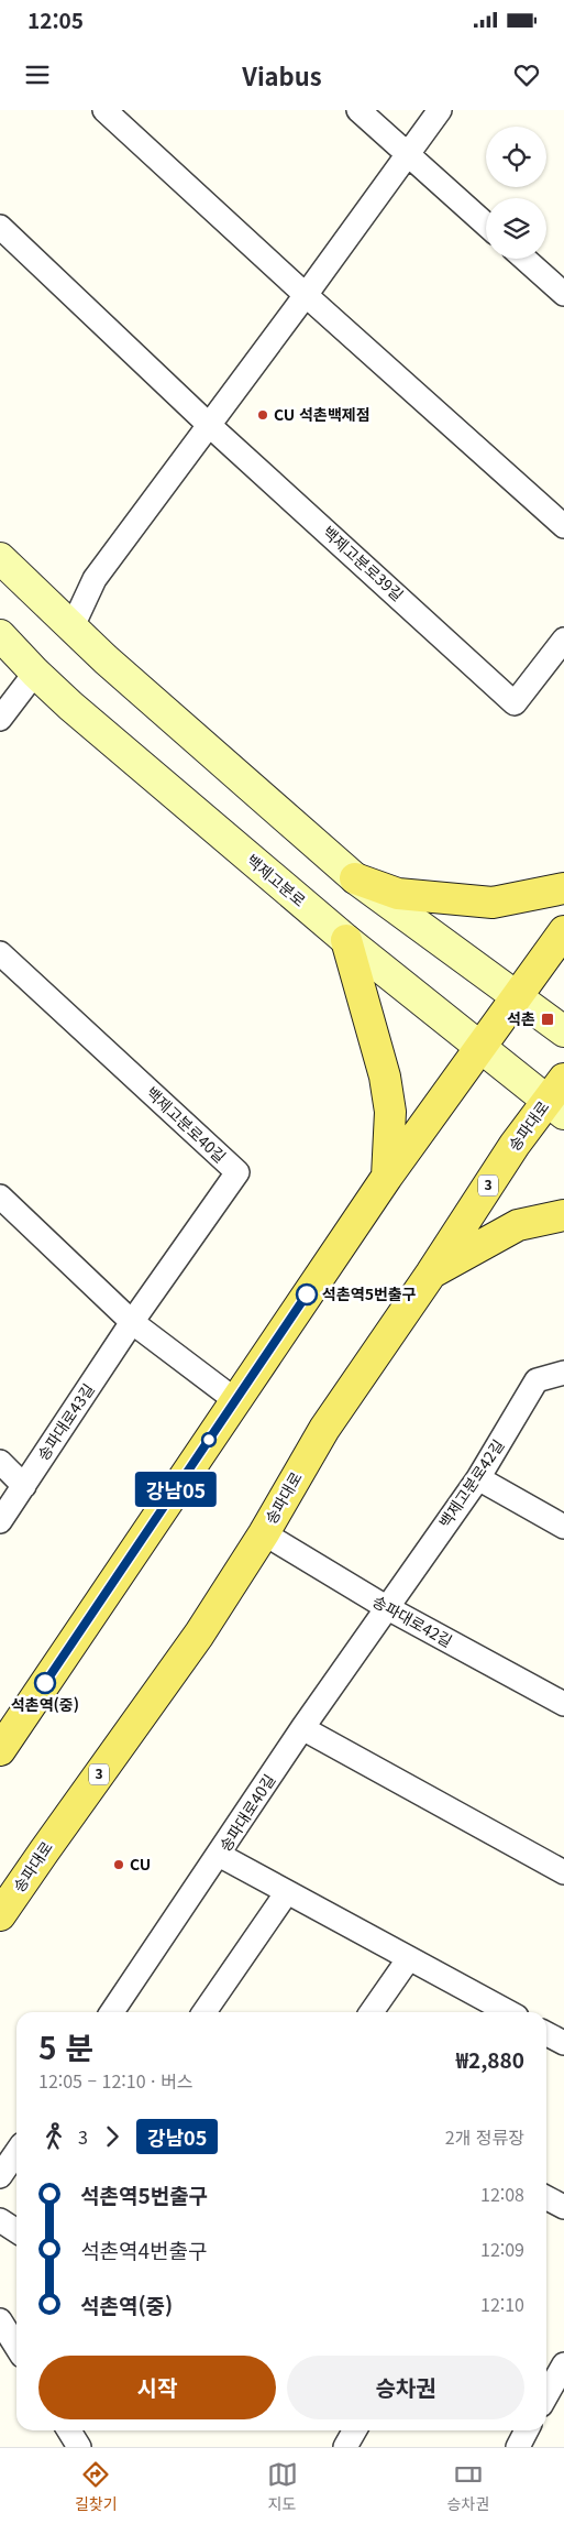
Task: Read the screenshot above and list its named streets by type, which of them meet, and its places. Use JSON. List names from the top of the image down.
{
  "streets": {
    "main road": ["백제고분로", "송파대로", "3"],
    "street": [
      "백제고분로39길",
      "백제고분로40길",
      "송파대로43길",
      "백제고분로42길",
      "송파대로42길",
      "송파대로40길"
    ]
  },
  "crossings": [
    ["백제고분로", "송파대로"],
    ["백제고분로40길", "송파대로43길"],
    ["송파대로", "송파대로42길"],
    ["백제고분로42길", "송파대로42길"],
    ["백제고분로42길", "송파대로40길"],
    ["송파대로42길", "송파대로40길"]
  ],
  "places": {
    "other": [
      "CU 석촌백제점",
      "석촌역5번출구",
      "석촌역(중)",
      "CU"
    ],
    "transit": ["석촌"]
  },
  "lines": ["bus line 강남05"],
  "page": {
    "status": "12:05",
    "header": "Viabus",
    "on_map": "강남05",
    "heading": ["5 분", "12:05 – 12:10 · 버스", "₩2,880"],
    "legs": ["3", "강남05", "2개 정류장"],
    "list": [
      {
        "name": "석촌역5번출구",
        "value": "12:08"
      },
      {
        "name": "석촌역4번출구",
        "value": "12:09"
      },
      {
        "name": "석촌역(중)",
        "value": "12:10"
      }
    ],
    "buttons": ["시작", "승차권"],
    "tabs": ["길찾기", "지도", "승차권"]
  }
}
